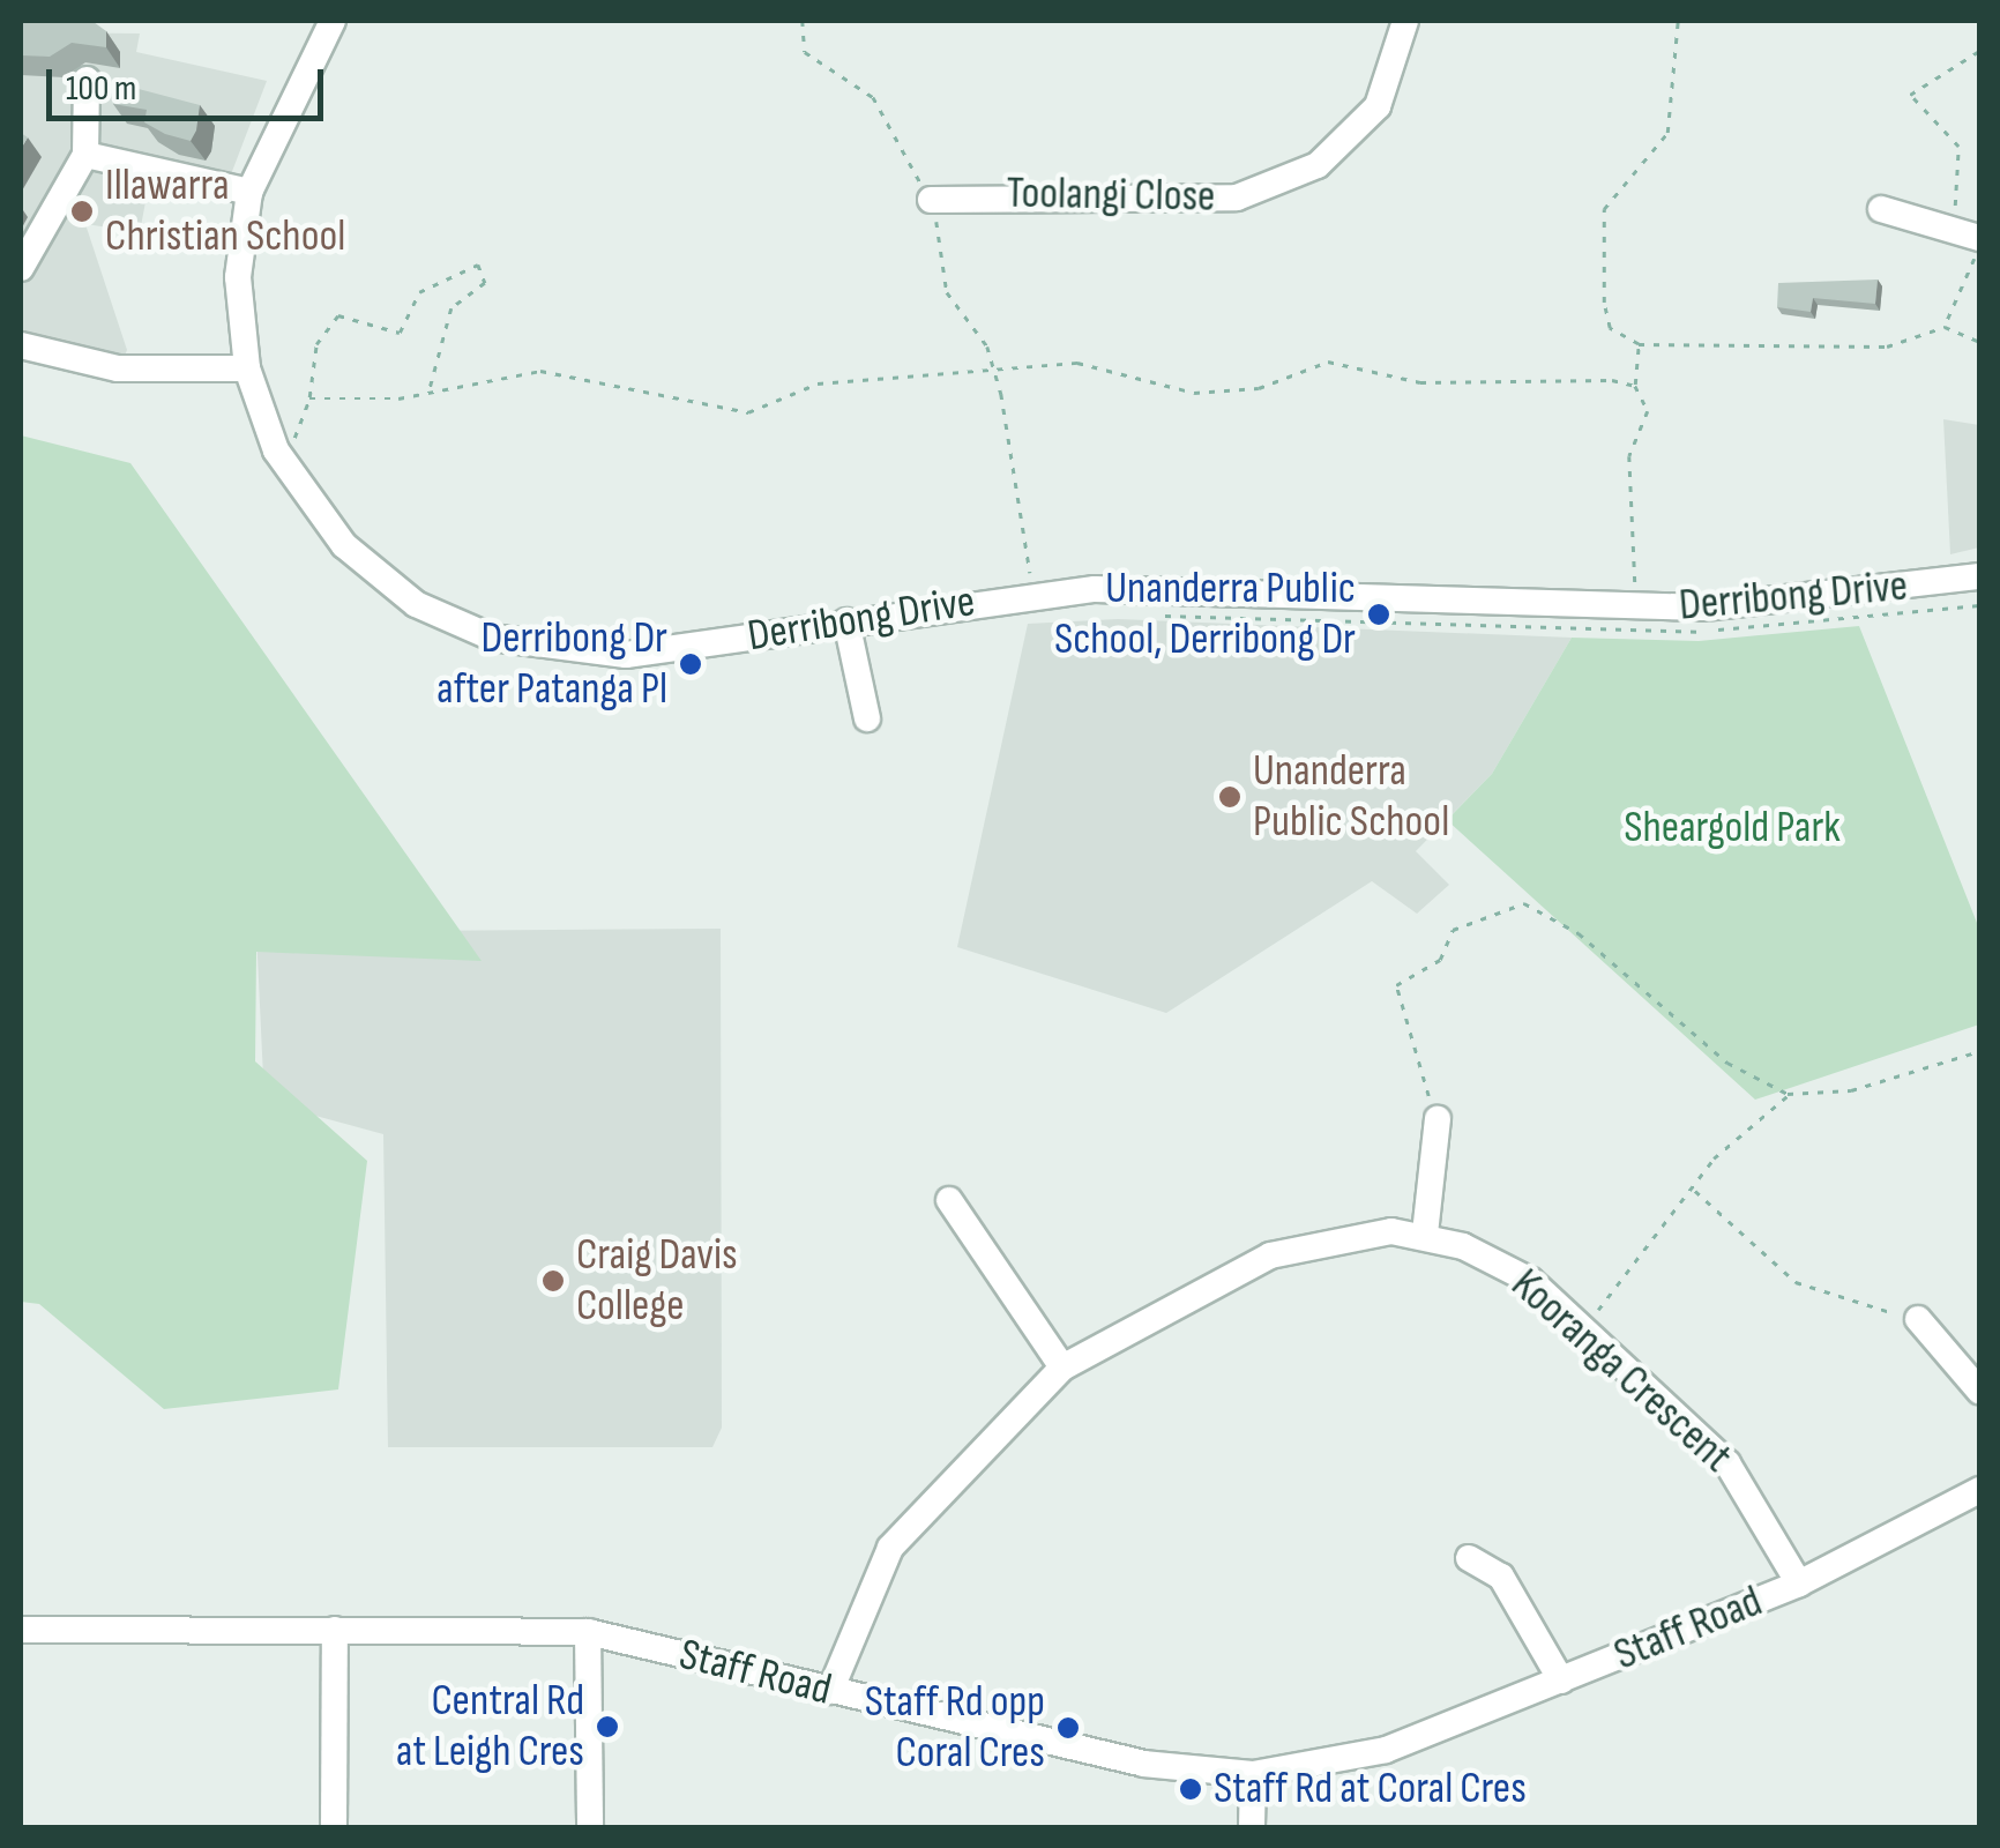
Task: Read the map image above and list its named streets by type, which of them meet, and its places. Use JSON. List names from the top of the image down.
{
  "streets": {
    "street": [
      "Toolangi Close",
      "Derribong Drive",
      "Kooranga Crescent",
      "Staff Road"
    ]
  },
  "crossings": [
    ["Kooranga Crescent", "Staff Road"]
  ],
  "parks": ["Sheargold Park"],
  "places": [
    "Illawarra Christian School",
    "Unanderra Public School, Derribong Dr",
    "Derribong Dr after Patanga Pl",
    "Unanderra Public School",
    "Craig Davis College",
    "Central Rd at Leigh Cres",
    "Staff Rd opp Coral Cres",
    "Staff Rd at Coral Cres"
  ],
  "scale_bar": "100 m"
}
